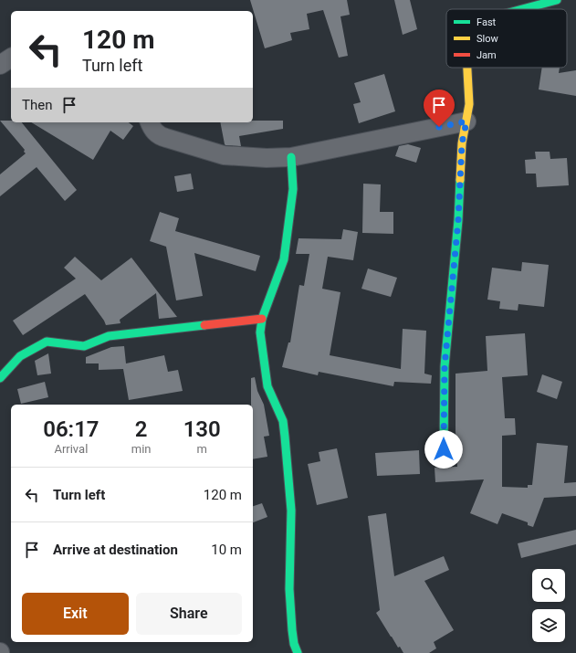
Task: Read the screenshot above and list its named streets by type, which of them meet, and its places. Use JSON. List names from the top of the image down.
{
  "legend": ["Fast", "Slow", "Jam"],
  "page": {
    "turn": ["120 m", "Turn left"],
    "then": "Then",
    "eta": [
      "06:17",
      "Arrival",
      "2",
      "min",
      "130",
      "m"
    ],
    "list": [
      {
        "name": "Turn left",
        "value": "120 m"
      },
      {
        "name": "Arrive at destination",
        "value": "10 m"
      }
    ],
    "buttons": ["Exit", "Share"]
  }
}
